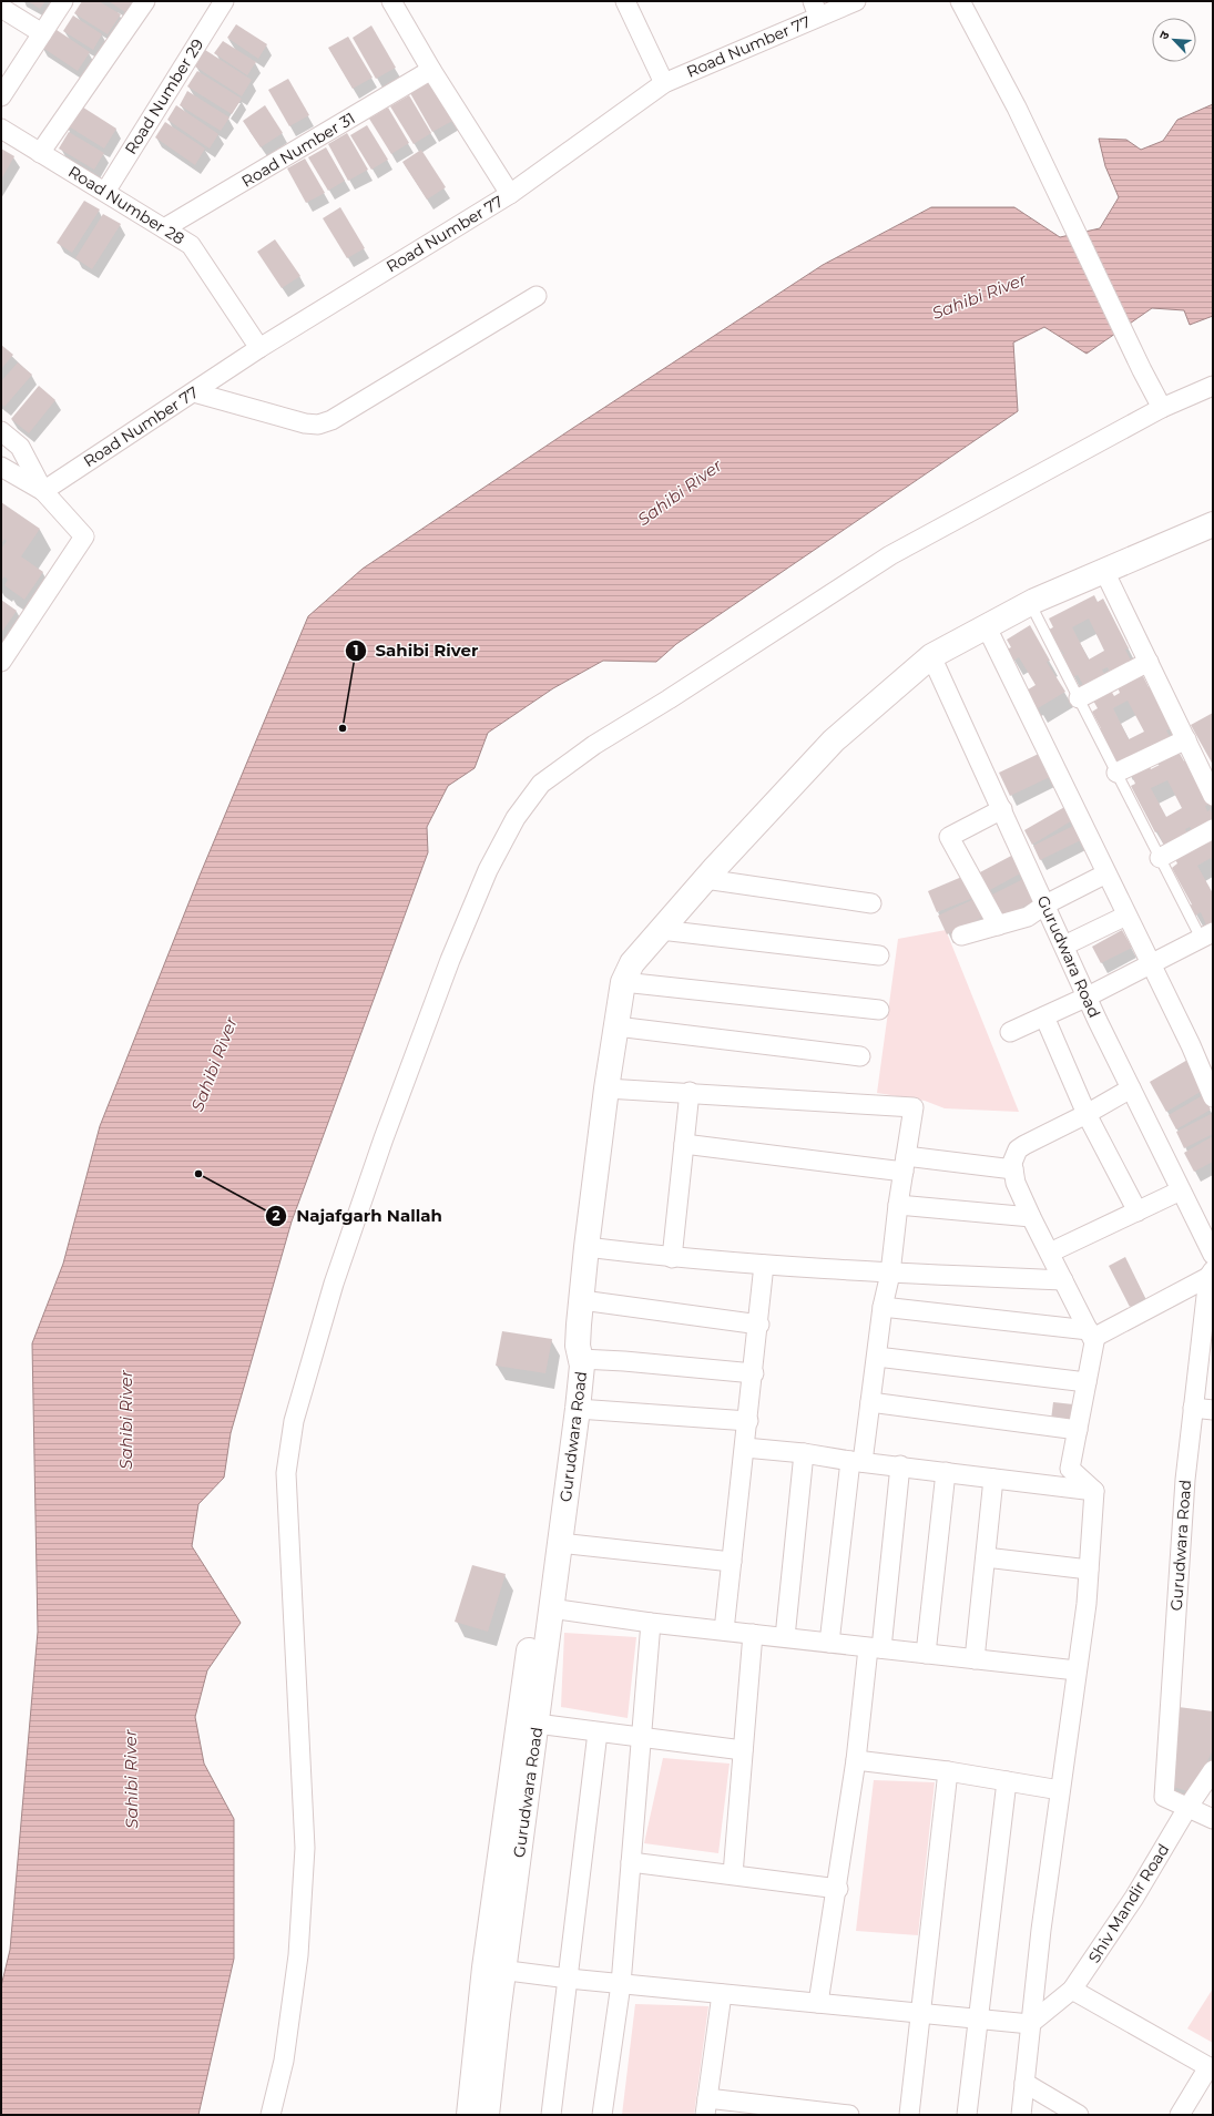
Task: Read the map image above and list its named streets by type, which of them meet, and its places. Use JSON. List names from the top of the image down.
{
  "streets": {
    "street": [
      "Road Number 77",
      "Road Number 29",
      "Road Number 31",
      "Road Number 28",
      "Gurudwara Road",
      "Shiv Mandir Road"
    ]
  },
  "crossings": [
    ["Road Number 77", "Road Number 28"],
    ["Road Number 29", "Road Number 28"],
    ["Road Number 31", "Road Number 28"],
    ["Gurudwara Road", "Shiv Mandir Road"]
  ],
  "water": ["Sahibi River"],
  "places": ["Sahibi River", "Najafgarh Nallah"],
  "north": "top left"
}
